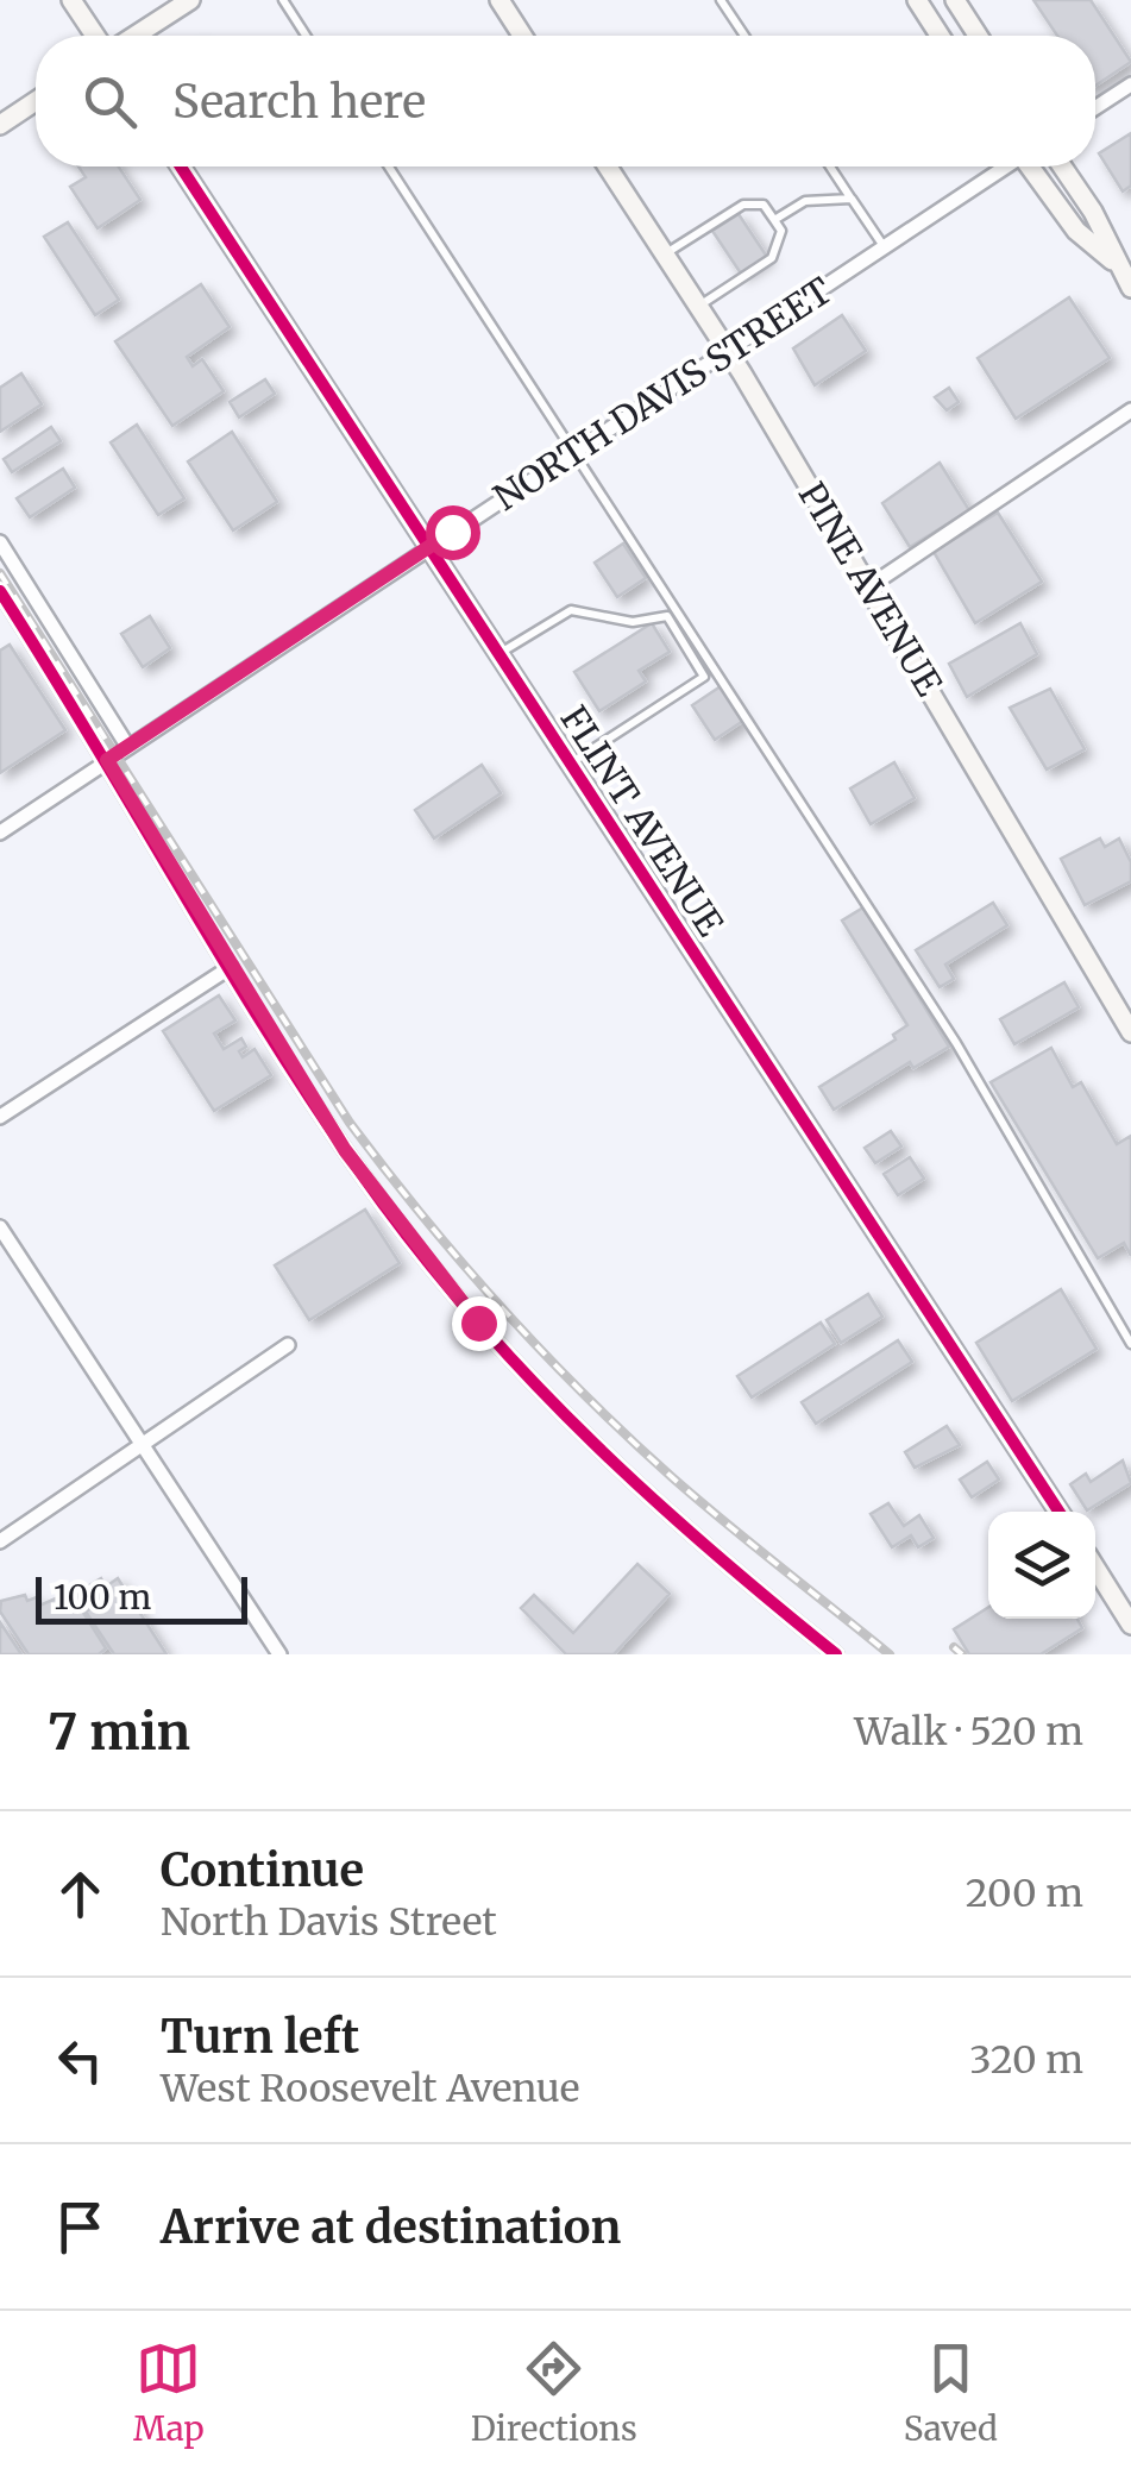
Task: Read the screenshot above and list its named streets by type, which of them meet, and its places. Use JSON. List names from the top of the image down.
{
  "streets": {
    "street": ["NORTH DAVIS STREET", "PINE AVENUE", "FLINT AVENUE"]
  },
  "crossings": [
    ["NORTH DAVIS STREET", "PINE AVENUE"],
    ["NORTH DAVIS STREET", "FLINT AVENUE"]
  ],
  "scale_bar": "100 m",
  "page": {
    "search": "Search here",
    "scale": "100 m",
    "heading": ["7 min", "Walk · 520 m"],
    "list": [
      ["Continue", "North Davis Street", "200 m"],
      ["Turn left", "West Roosevelt Avenue", "320 m"],
      "Arrive at destination"
    ],
    "nav": ["Map", "Directions", "Saved"]
  }
}
